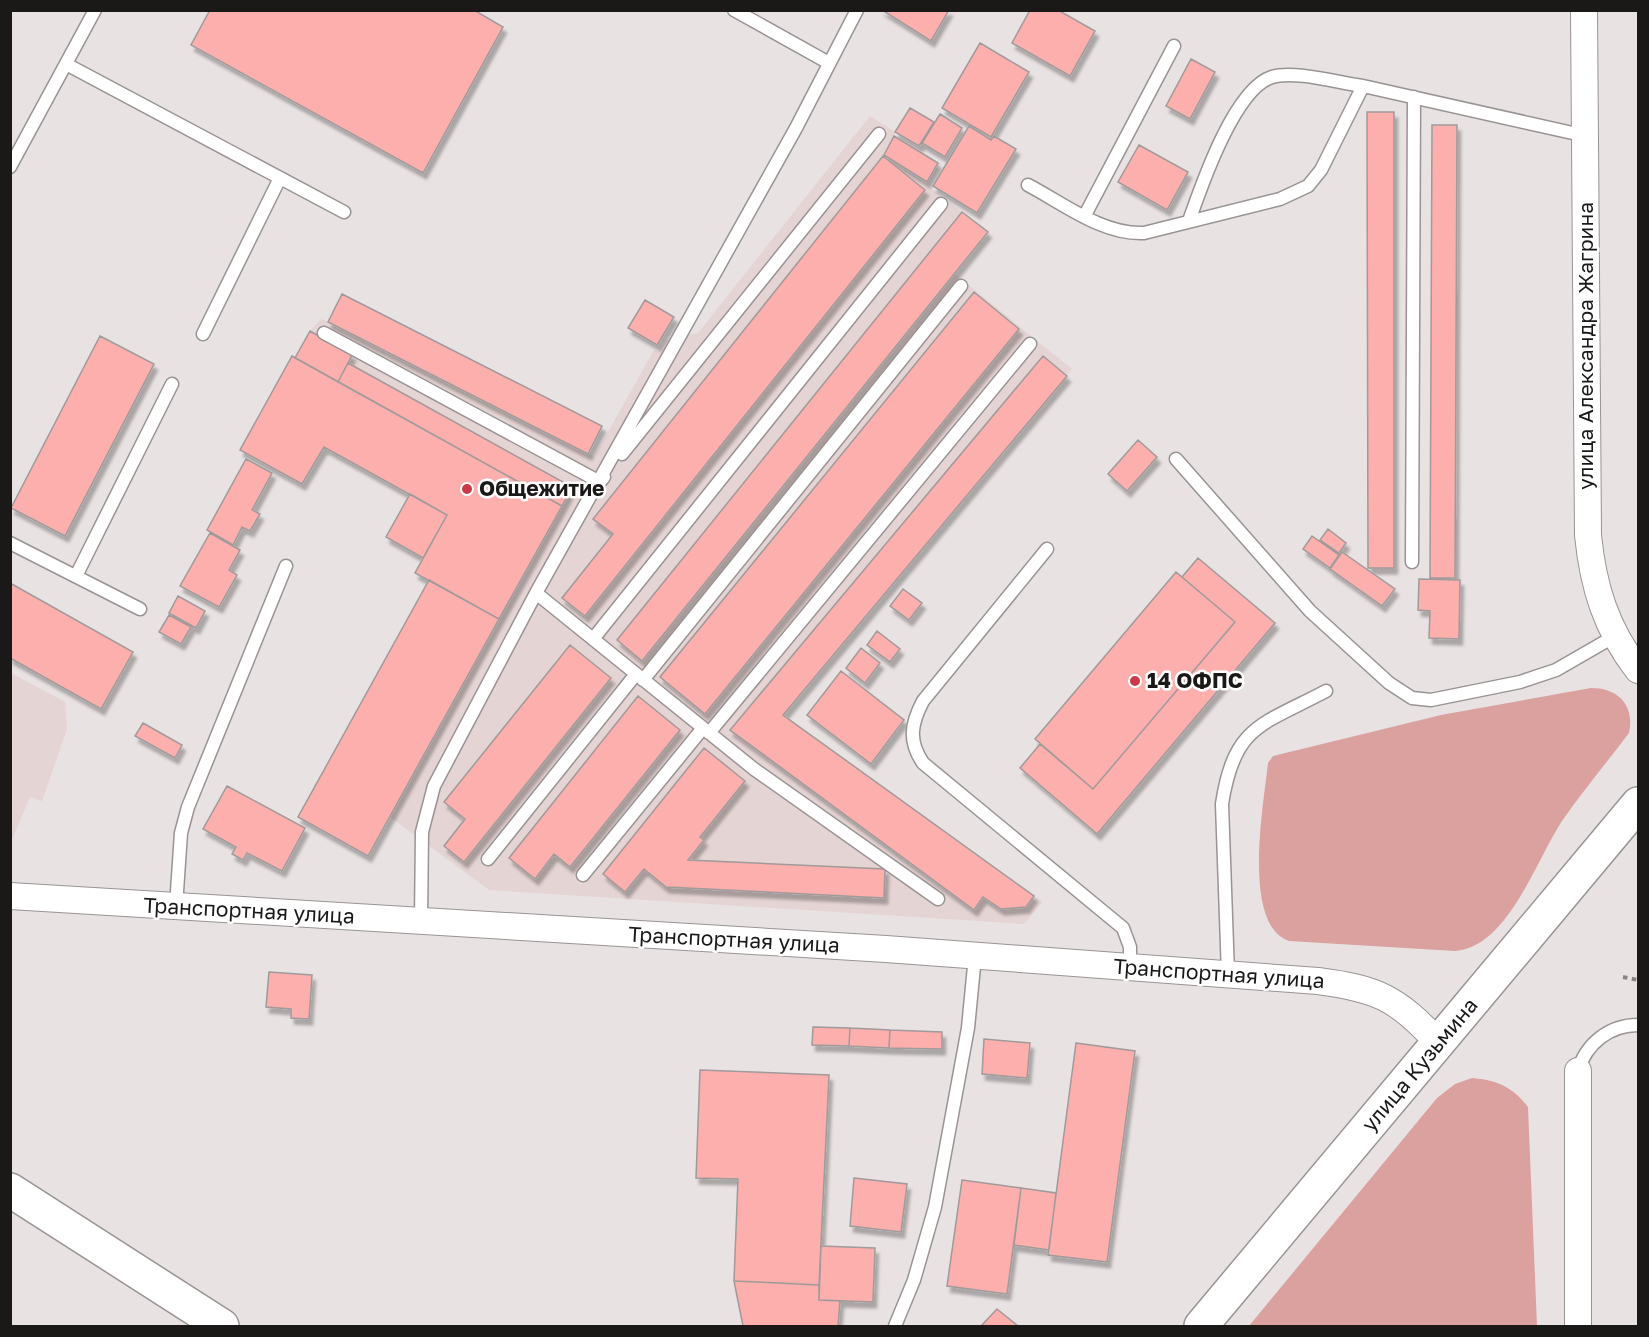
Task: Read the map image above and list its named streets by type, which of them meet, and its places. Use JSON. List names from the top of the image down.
{
  "streets": {
    "main road": ["улица Кузьмина"],
    "street": ["улица Александра Жагрина", "Транспортная улица"]
  },
  "crossings": [
    ["Транспортная улица", "улица Кузьмина"]
  ],
  "places": ["Общежитие", "14 ОФПС"]
}
